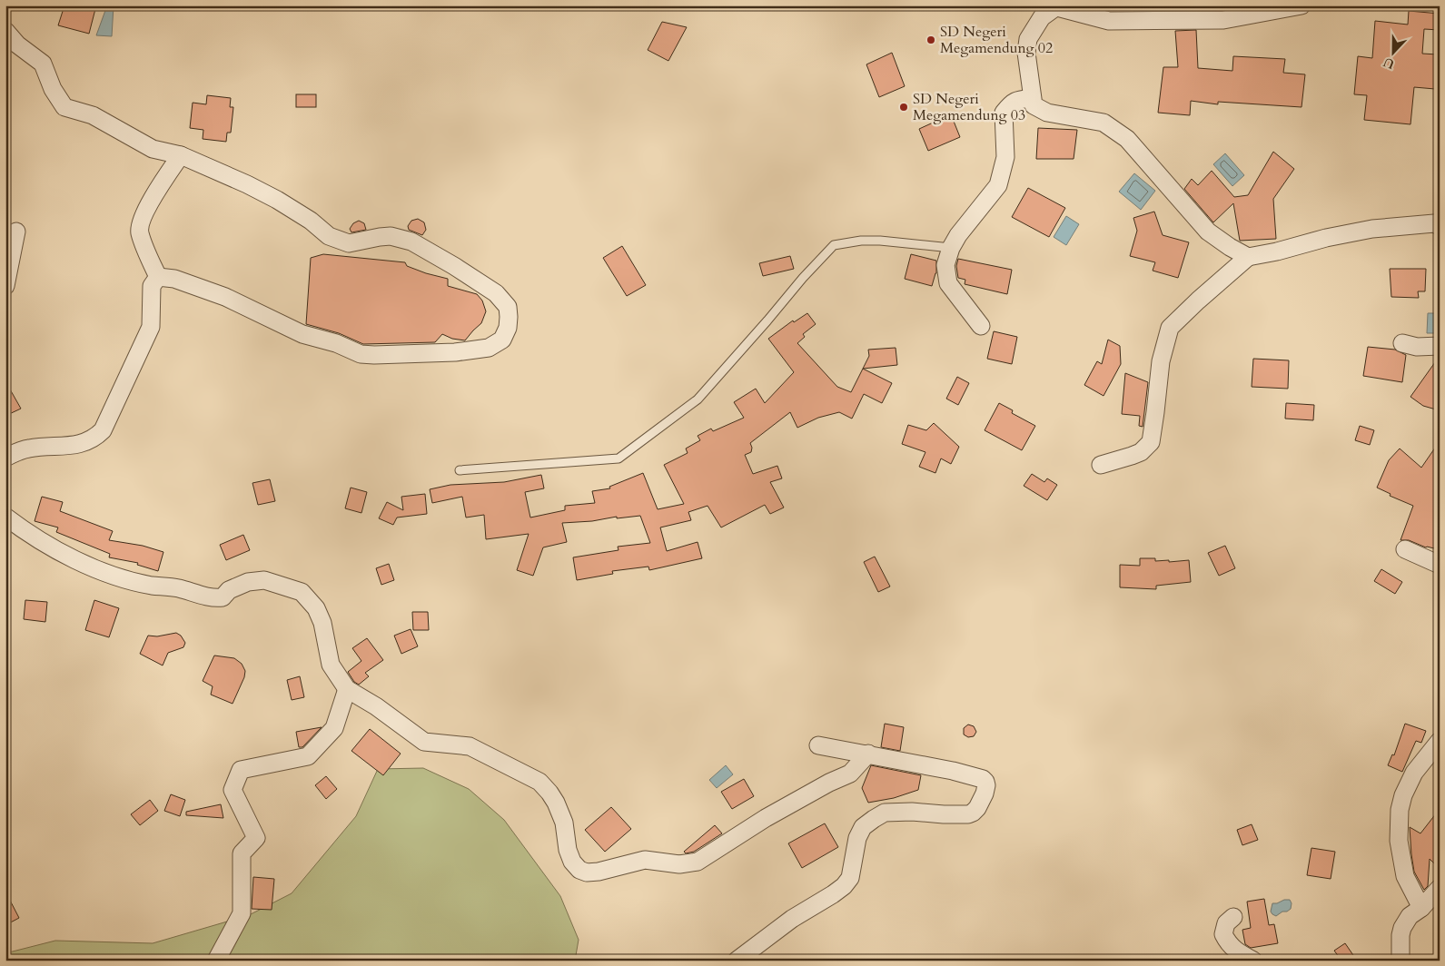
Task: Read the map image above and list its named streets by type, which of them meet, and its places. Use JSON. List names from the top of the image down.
{
  "places": ["SD Negeri Megamendung 02", "SD Negeri Megamendung 03"],
  "north": "bottom"
}
